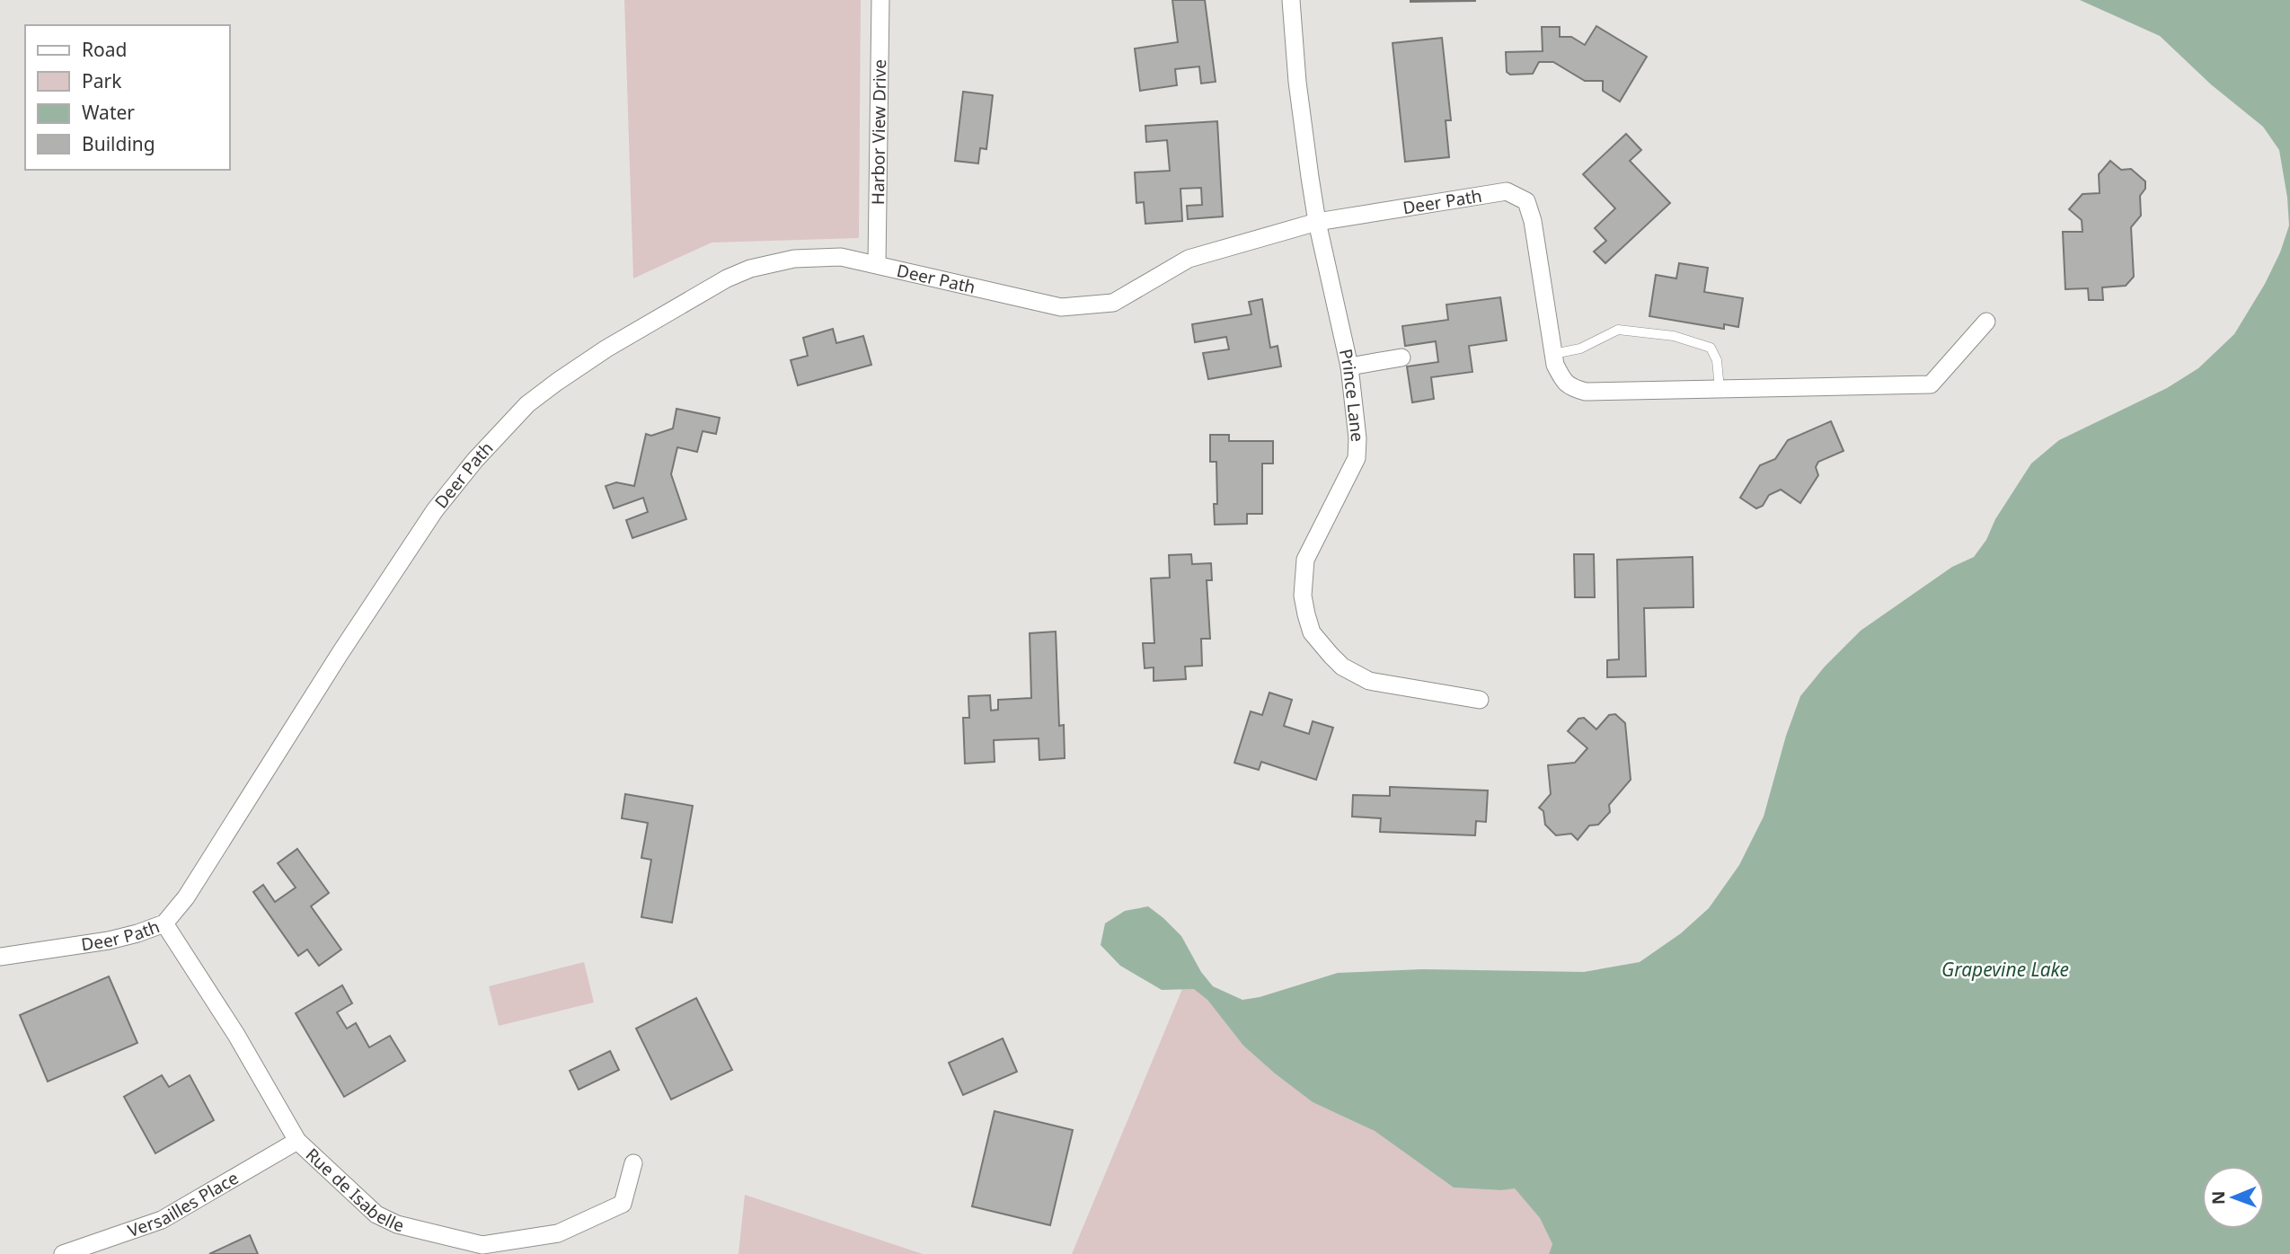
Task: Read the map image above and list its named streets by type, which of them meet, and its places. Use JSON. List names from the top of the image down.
{
  "streets": {
    "street": [
      "Harbor View Drive",
      "Deer Path",
      "Prince Lane",
      "Rue de Isabelle",
      "Versailles Place"
    ]
  },
  "crossings": [
    ["Harbor View Drive", "Deer Path"],
    ["Deer Path", "Prince Lane"],
    ["Deer Path", "Rue de Isabelle"],
    ["Rue de Isabelle", "Versailles Place"]
  ],
  "water": ["Grapevine Lake"],
  "legend": [
    "Road",
    "Park",
    "Water",
    "Building"
  ],
  "north": "left"
}
